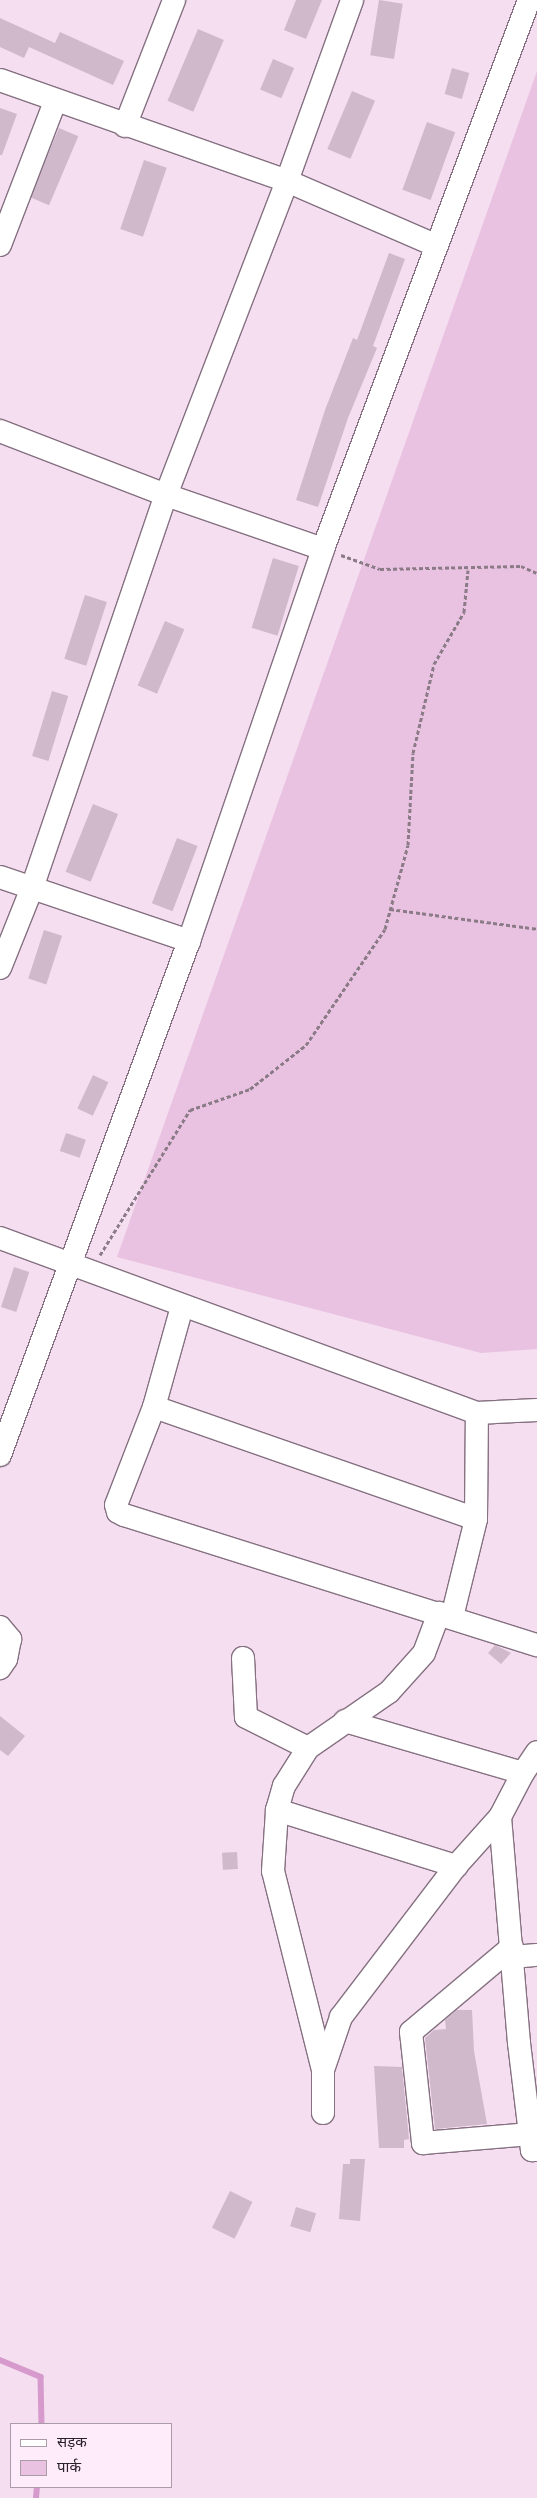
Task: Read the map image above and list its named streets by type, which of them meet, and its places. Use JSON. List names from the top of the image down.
{
  "legend": ["सड़क", "पार्क"]
}
